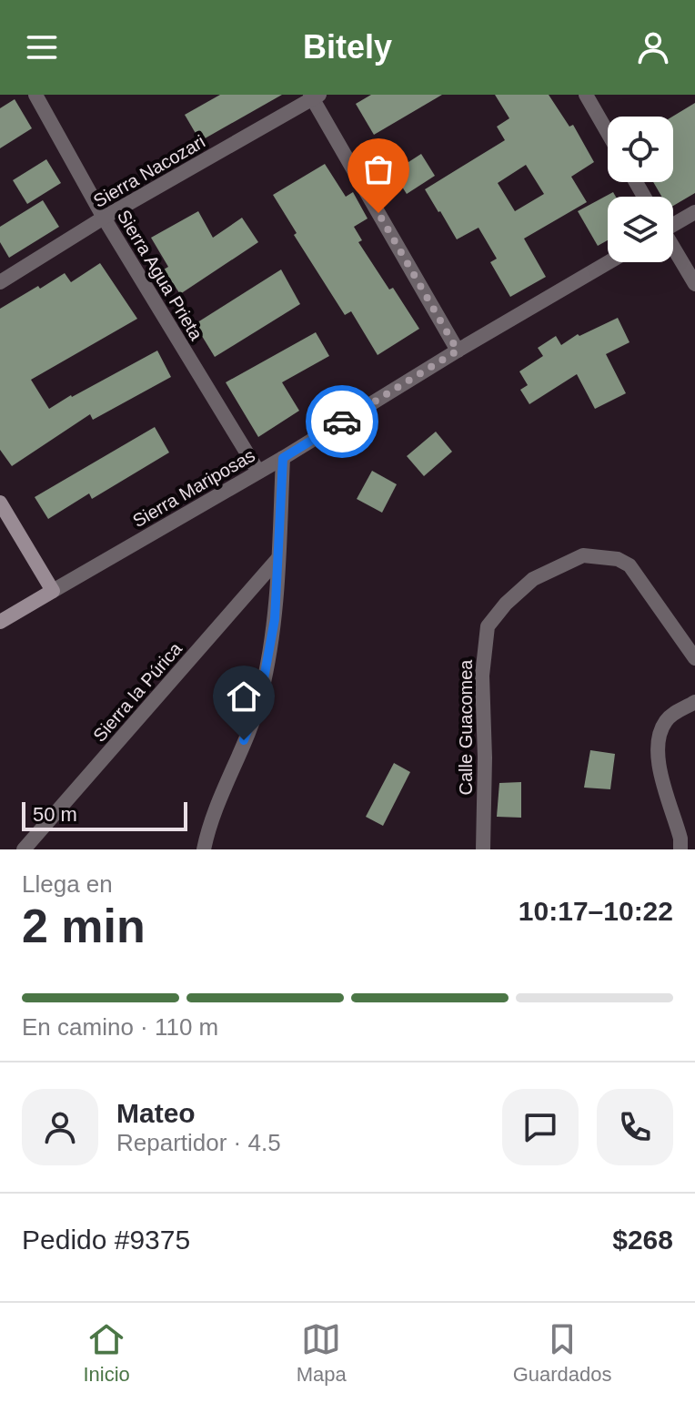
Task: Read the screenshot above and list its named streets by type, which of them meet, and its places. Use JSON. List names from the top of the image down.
{
  "streets": {
    "street": [
      "Sierra Nacozari",
      "Sierra Agua Prieta",
      "Sierra Mariposas",
      "Sierra la Púrica",
      "Calle Guacomea"
    ]
  },
  "crossings": [
    ["Sierra Nacozari", "Sierra Agua Prieta"],
    ["Sierra Agua Prieta", "Sierra Mariposas"]
  ],
  "scale_bar": "50 m",
  "page": {
    "header": "Bitely",
    "scale": "50 m",
    "heading": ["2 min", "Llega en", "10:17–10:22"],
    "panel": [
      "Mateo",
      "Repartidor · 4.5",
      "Pedido #9375",
      "$268"
    ],
    "bar": "En camino · 110 m",
    "tabs": ["Inicio", "Mapa", "Guardados"]
  }
}
